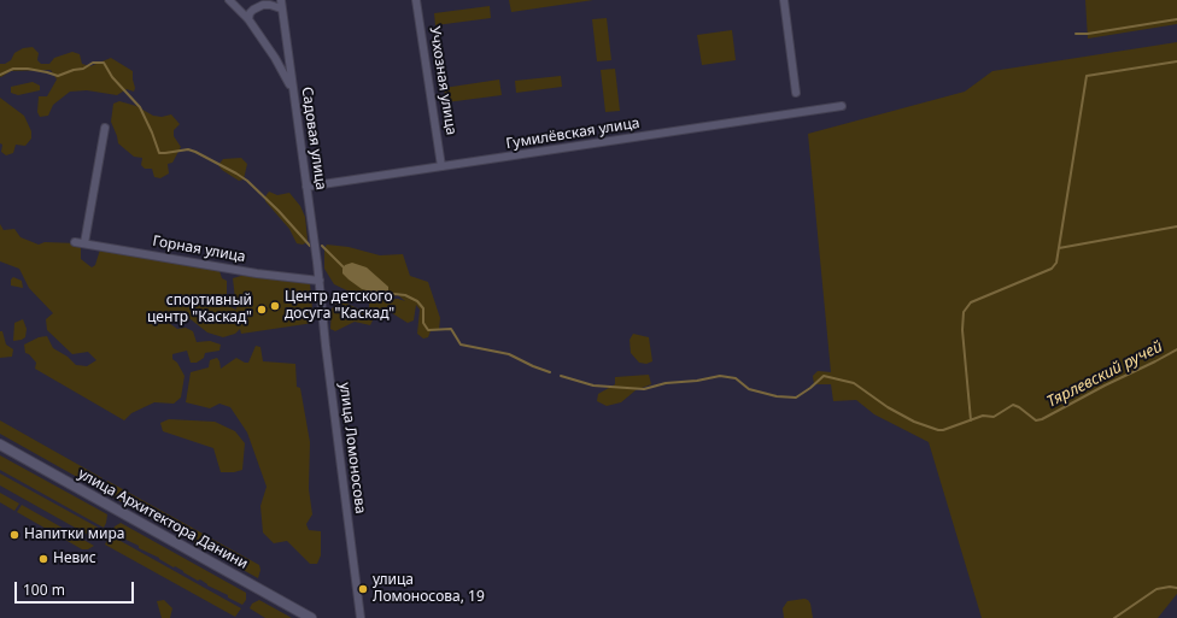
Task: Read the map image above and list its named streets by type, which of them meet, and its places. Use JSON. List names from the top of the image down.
{
  "streets": {
    "street": [
      "Учхозная улица",
      "Гумилёвская улица",
      "Садовая улица",
      "Горная улица",
      "улица Ломоносова",
      "улица Архитектора Данини"
    ]
  },
  "crossings": [
    ["Учхозная улица", "Гумилёвская улица"],
    ["Гумилёвская улица", "Садовая улица"],
    ["Садовая улица", "Горная улица"],
    ["Садовая улица", "улица Ломоносова"],
    ["Горная улица", "улица Ломоносова"]
  ],
  "water": ["Тярлевский ручей"],
  "places": [
    "Центр детского досуга \"Каскад\"",
    "спортивный центр \"Каскад\"",
    "Напитки мира",
    "Невис",
    "улица Ломоносова, 19"
  ],
  "scale_bar": "100 m"
}
